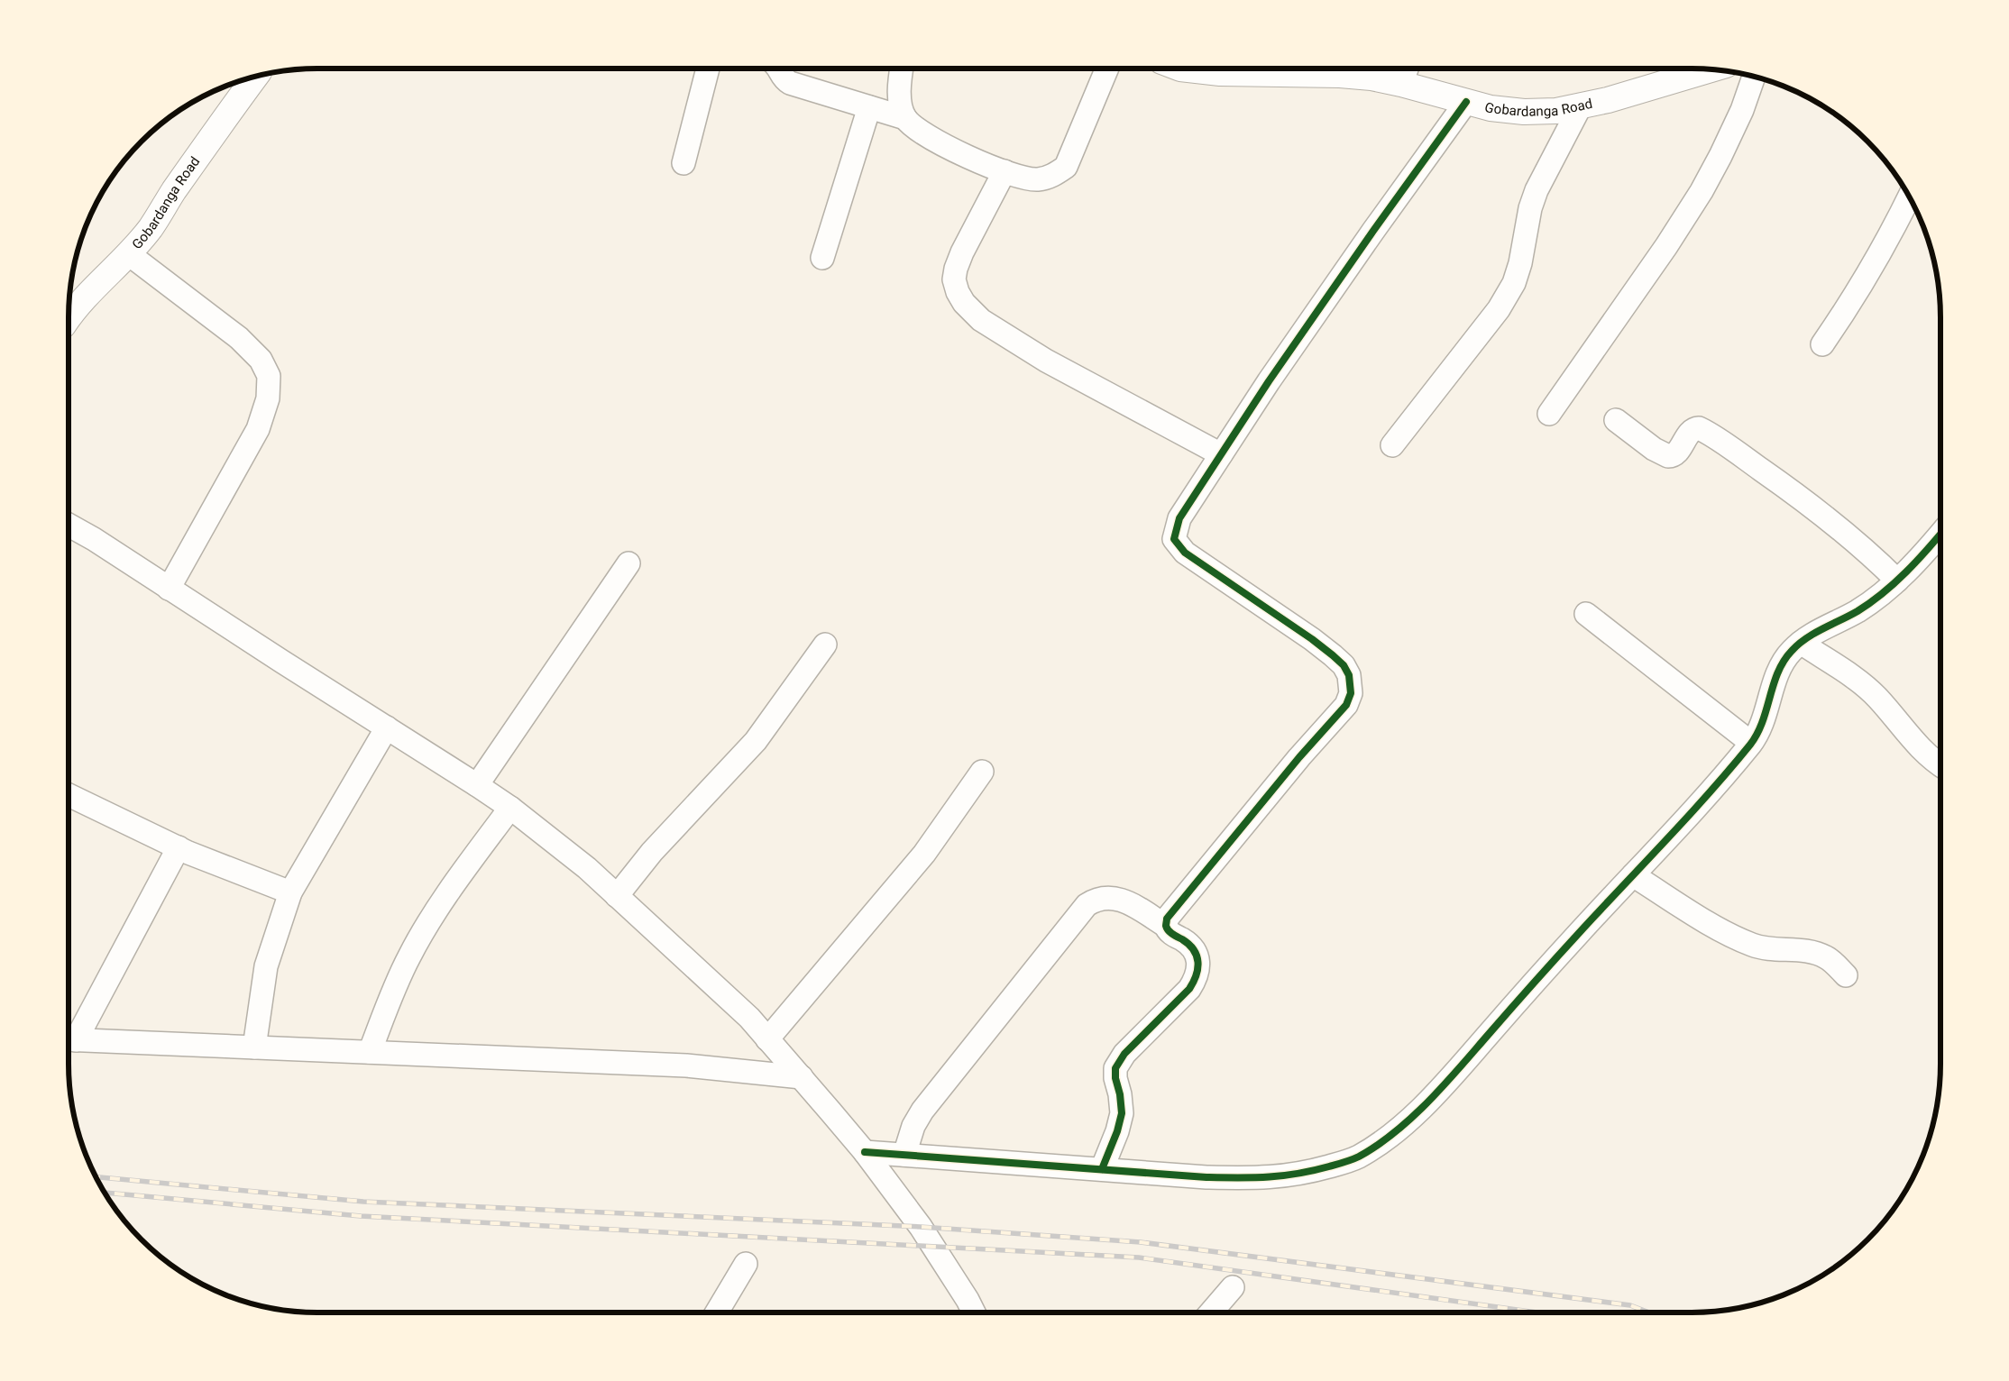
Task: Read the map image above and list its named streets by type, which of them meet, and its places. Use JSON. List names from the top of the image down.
{
  "streets": {
    "main road": ["Gobardanga Road"]
  }
}
